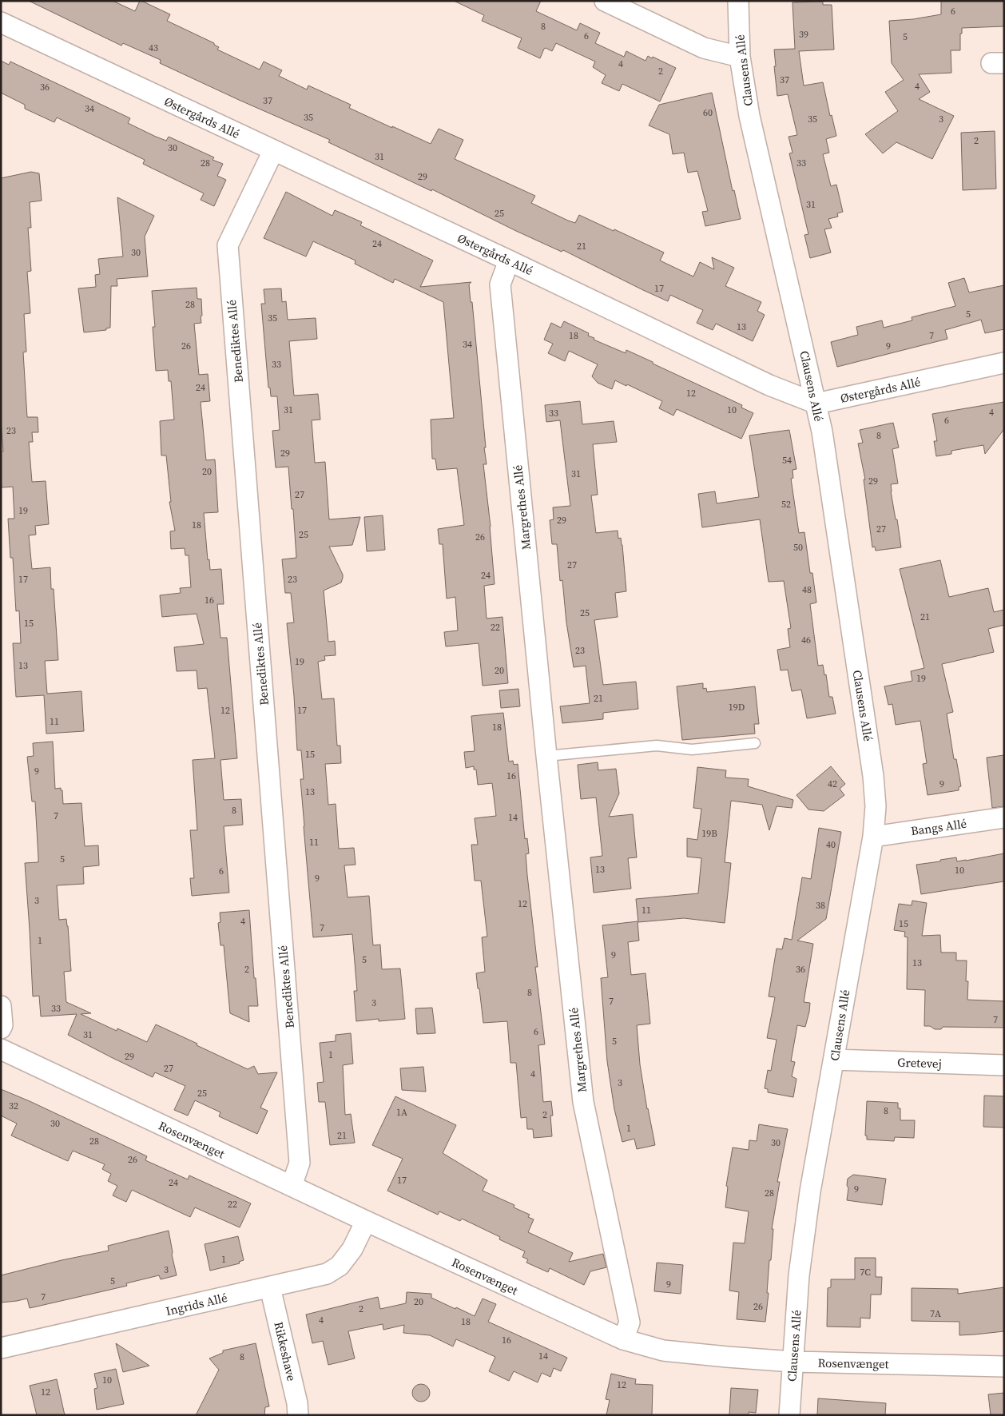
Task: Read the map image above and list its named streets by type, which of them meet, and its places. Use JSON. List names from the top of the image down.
{
  "streets": {
    "street": [
      "Clausens Allé",
      "Østergårds Allé",
      "Benediktes Allé",
      "Margrethes Allé",
      "Bangs Allé",
      "Gretevej",
      "Rosenvænget",
      "Ingrids Allé",
      "Rikkeshave"
    ]
  },
  "crossings": [
    ["Clausens Allé", "Østergårds Allé"],
    ["Clausens Allé", "Bangs Allé"],
    ["Clausens Allé", "Gretevej"],
    ["Clausens Allé", "Rosenvænget"],
    ["Østergårds Allé", "Benediktes Allé"],
    ["Østergårds Allé", "Margrethes Allé"],
    ["Benediktes Allé", "Rosenvænget"],
    ["Margrethes Allé", "Rosenvænget"],
    ["Rosenvænget", "Ingrids Allé"],
    ["Ingrids Allé", "Rikkeshave"]
  ],
  "house_numbers": [
    "6",
    "8",
    "39",
    "6",
    "5",
    "43",
    "4",
    "2",
    "37",
    "4",
    "36",
    "37",
    "34",
    "60",
    "35",
    "35",
    "3",
    "2",
    "30",
    "31",
    "28",
    "33",
    "29",
    "31",
    "25",
    "24",
    "21",
    "30",
    "17",
    "28",
    "5",
    "35",
    "13",
    "18",
    "7",
    "34",
    "26",
    "9",
    "33",
    "24",
    "12",
    "31",
    "10",
    "4",
    "33",
    "6",
    "23",
    "8",
    "29",
    "54",
    "20",
    "31",
    "29",
    "27",
    "52",
    "19",
    "29",
    "18",
    "27",
    "25",
    "26",
    "50",
    "27",
    "24",
    "17",
    "23",
    "48",
    "16",
    "25",
    "21",
    "15",
    "22",
    "46",
    "23",
    "19",
    "13",
    "20",
    "19",
    "21",
    "19D",
    "12",
    "17",
    "11",
    "18",
    "15",
    "9",
    "16",
    "42",
    "9",
    "13",
    "8",
    "7",
    "14",
    "19B",
    "11",
    "40",
    "5",
    "13",
    "10",
    "6",
    "9",
    "3",
    "12",
    "38",
    "11",
    "4",
    "15",
    "7",
    "1",
    "9",
    "5",
    "13",
    "2",
    "36",
    "8",
    "7",
    "3",
    "33",
    "7",
    "6",
    "31",
    "5",
    "1",
    "29",
    "27",
    "4",
    "3",
    "25",
    "32",
    "8",
    "1A",
    "2",
    "30",
    "1",
    "21",
    "28",
    "30",
    "26",
    "17",
    "24",
    "9",
    "28",
    "22",
    "1",
    "3",
    "7C",
    "5",
    "9",
    "7",
    "20",
    "26",
    "2",
    "7A",
    "4",
    "18",
    "16",
    "14",
    "8",
    "10",
    "12",
    "12"
  ]
}
